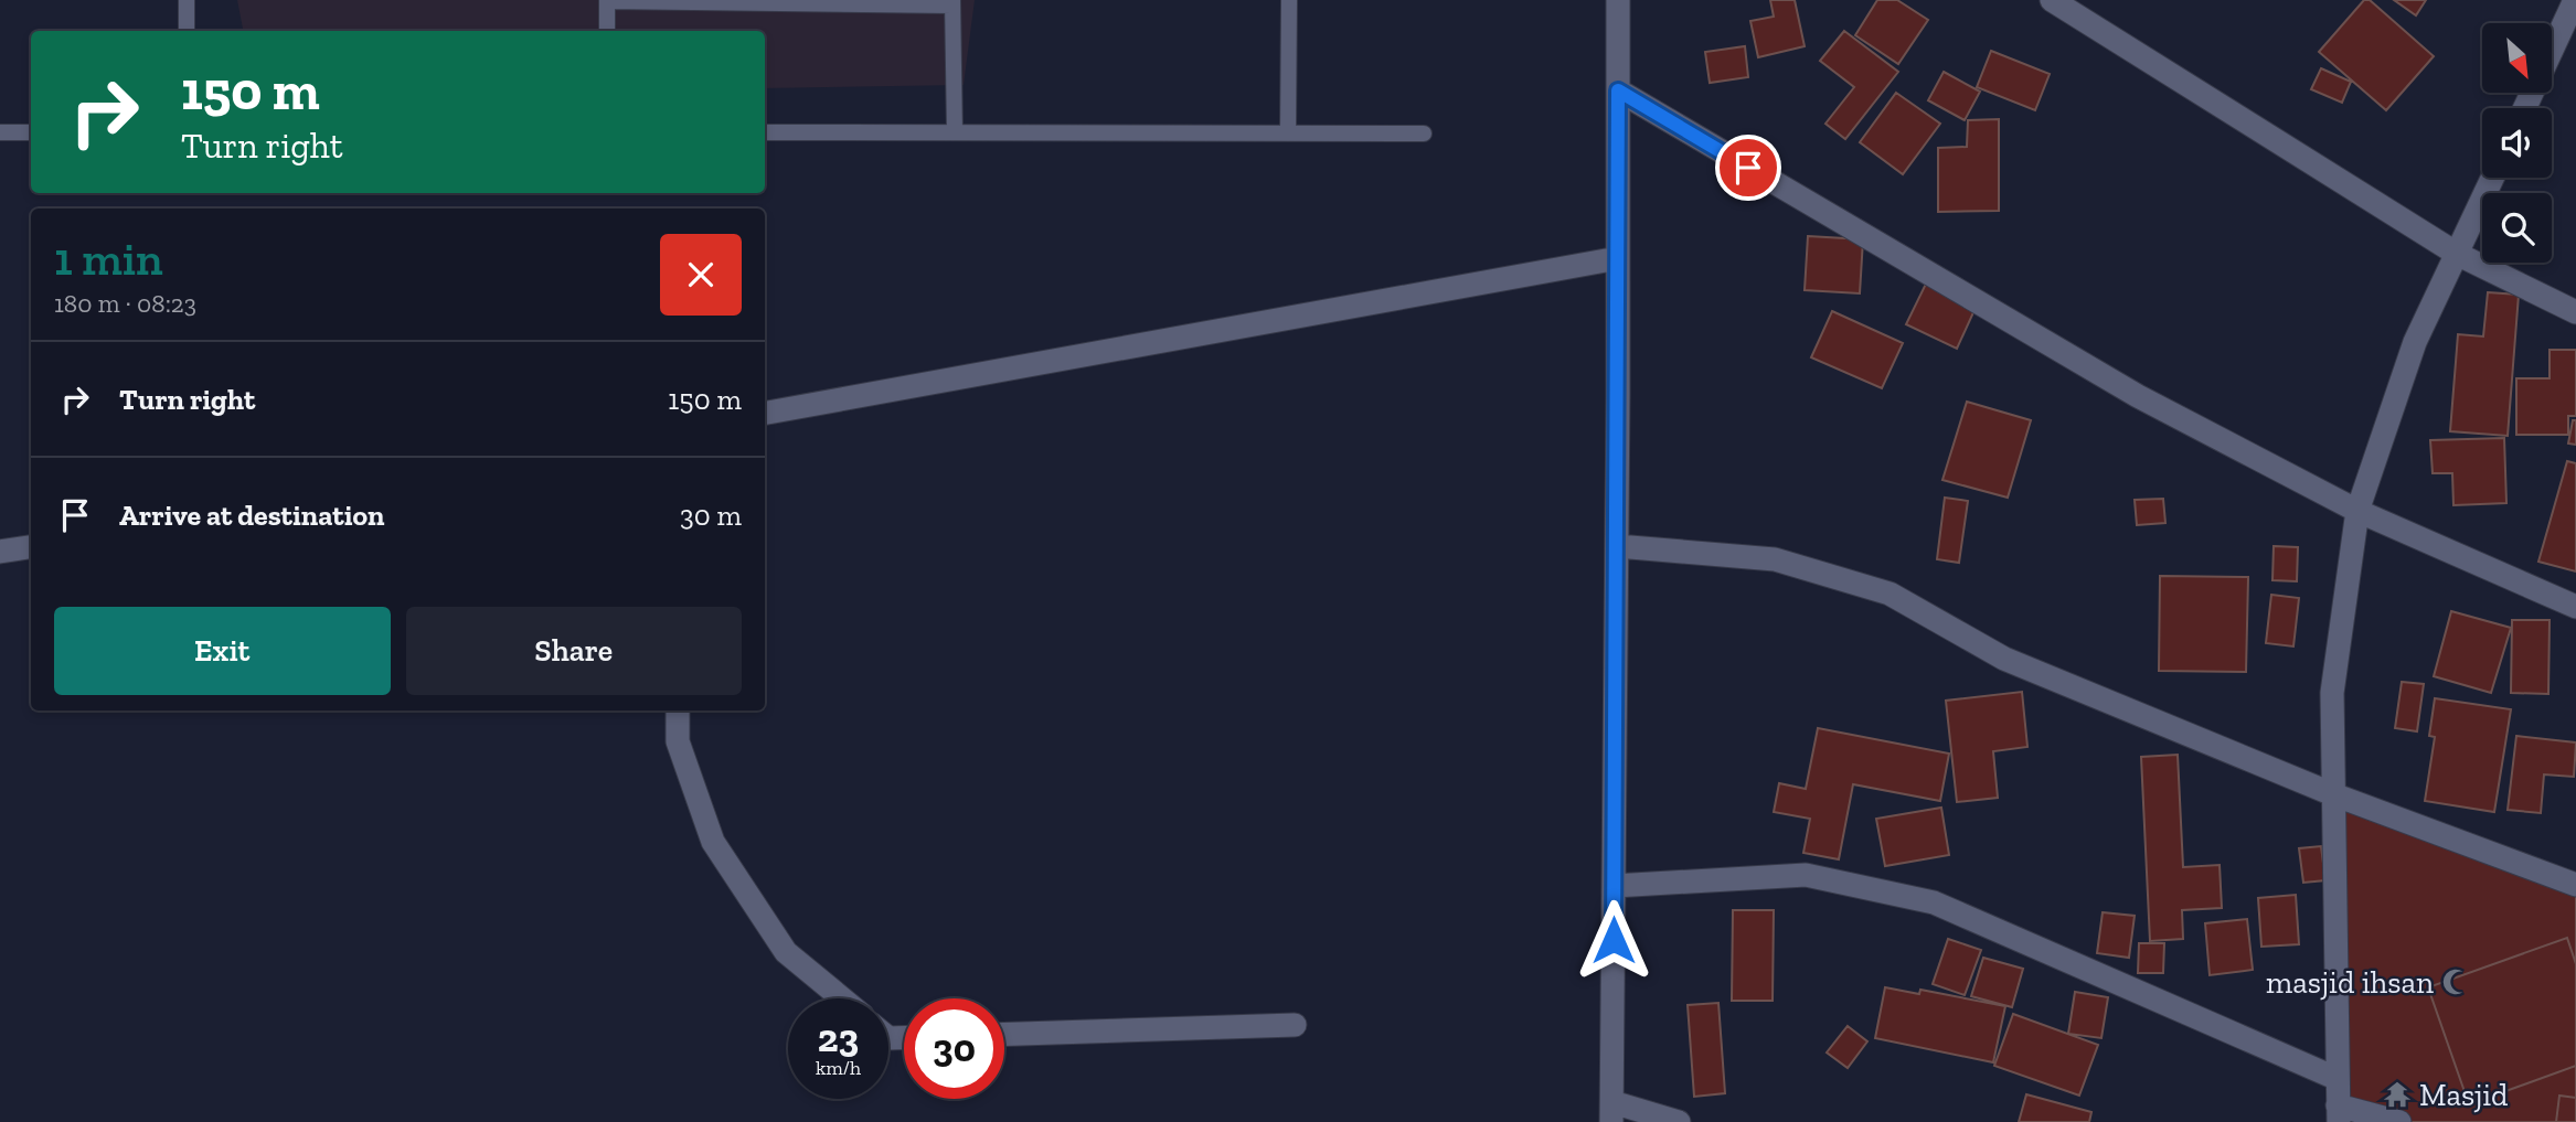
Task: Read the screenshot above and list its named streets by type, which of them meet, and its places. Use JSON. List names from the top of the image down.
{
  "places": {
    "mosque": ["masjid ihsan"],
    "temple": ["Masjid"]
  },
  "north": "bottom right",
  "page": {
    "turn": ["150 m", "Turn right"],
    "heading": ["1 min", "180 m · 08:23"],
    "list": [
      {
        "name": "Turn right",
        "value": "150 m"
      },
      {
        "name": "Arrive at destination",
        "value": "30 m"
      }
    ],
    "buttons": ["Exit", "Share"],
    "speed": "23 km/h",
    "limit": "30"
  }
}
